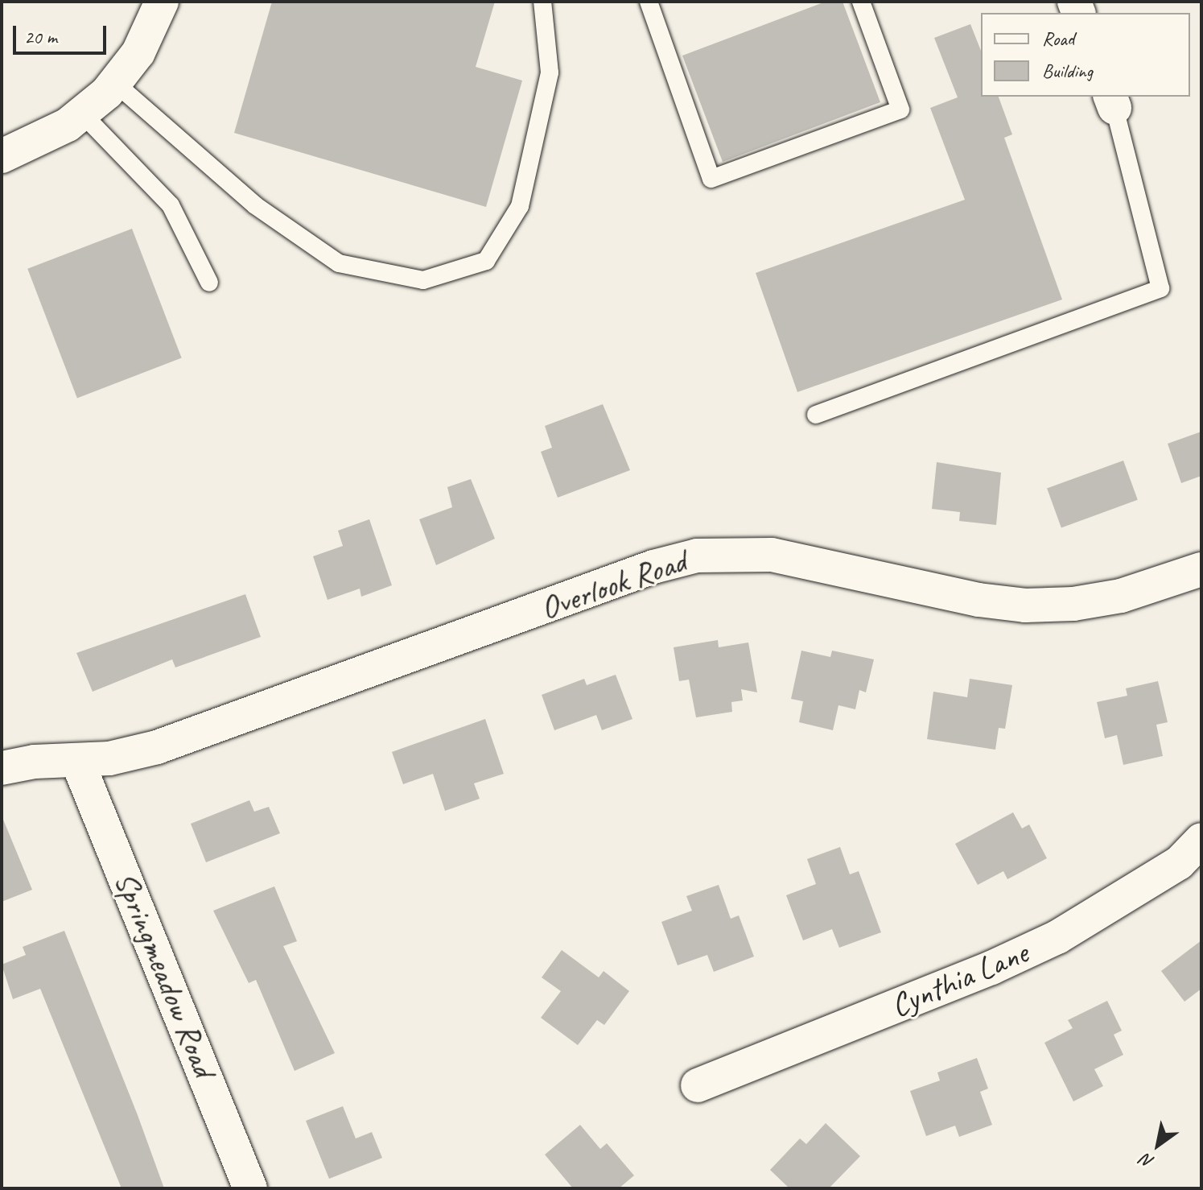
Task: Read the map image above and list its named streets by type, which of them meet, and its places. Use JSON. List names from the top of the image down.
{
  "streets": {
    "street": ["Overlook Road", "Springmeadow Road", "Cynthia Lane"]
  },
  "crossings": [
    ["Overlook Road", "Springmeadow Road"]
  ],
  "legend": ["Road", "Building"],
  "scale_bar": "20 m",
  "north": "bottom left"
}
